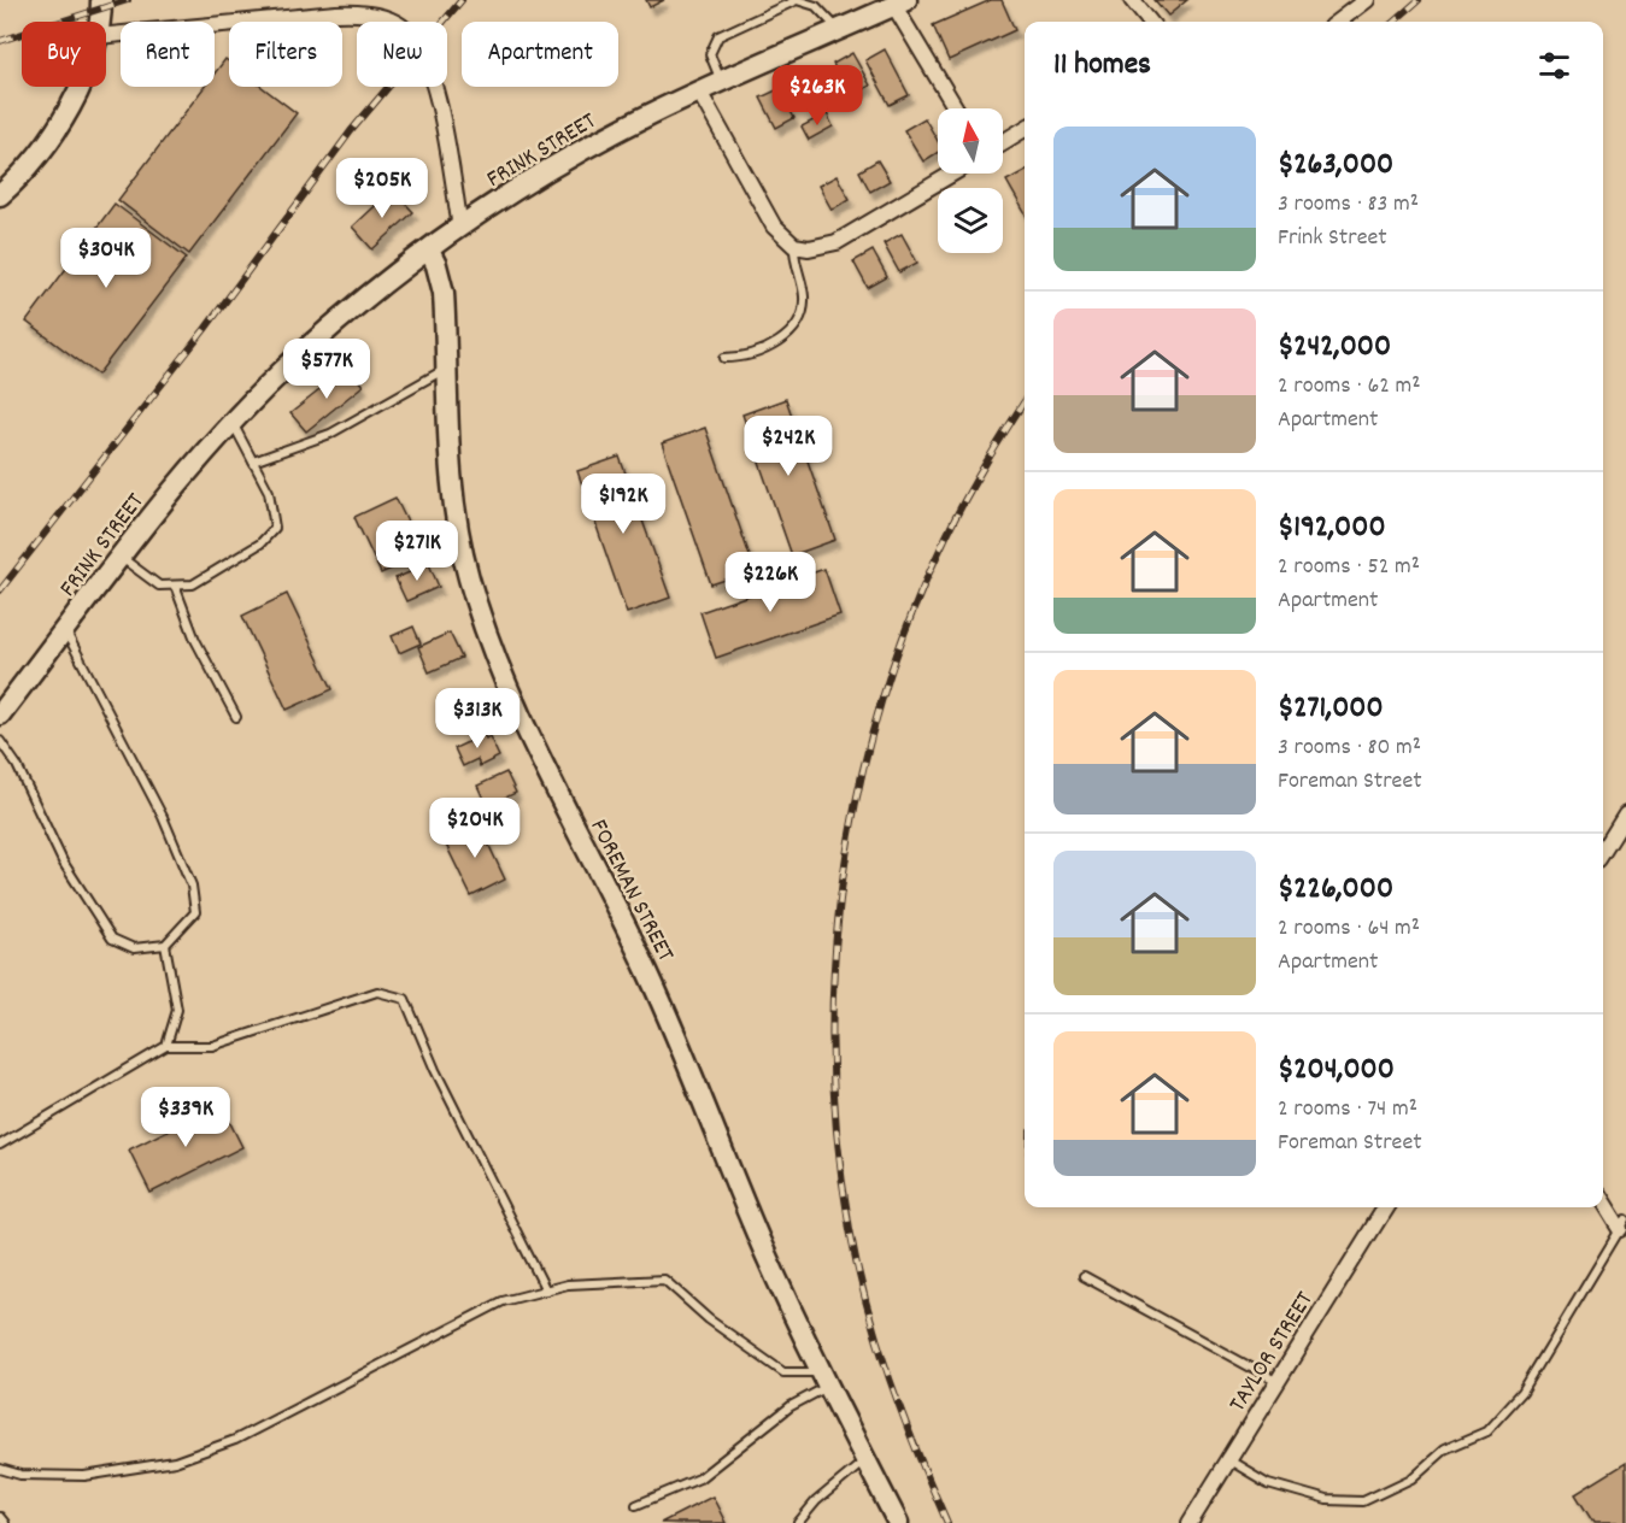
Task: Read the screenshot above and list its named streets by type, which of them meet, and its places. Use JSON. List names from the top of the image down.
{
  "streets": {
    "street": ["FRINK STREET", "FOREMAN STREET", "TAYLOR STREET"]
  },
  "crossings": [
    ["FRINK STREET", "FOREMAN STREET"]
  ],
  "north": "top",
  "page": {
    "chip": [
      "Buy",
      "Rent",
      "Filters",
      "New",
      "Apartment"
    ],
    "heading": "11 homes",
    "price": [
      "$263K",
      "$205K",
      "$304K",
      "$577K",
      "$242K",
      "$192K",
      "$271K",
      "$226K",
      "$313K",
      "$204K",
      "$339K"
    ],
    "list": [
      {
        "name": "$263,000",
        "note": "3 rooms · 83 m² · Frink Street"
      },
      {
        "name": "$242,000",
        "note": "2 rooms · 62 m² · Apartment"
      },
      {
        "name": "$192,000",
        "note": "2 rooms · 52 m² · Apartment"
      },
      {
        "name": "$271,000",
        "note": "3 rooms · 80 m² · Foreman Street"
      },
      {
        "name": "$226,000",
        "note": "2 rooms · 64 m² · Apartment"
      },
      {
        "name": "$204,000",
        "note": "2 rooms · 74 m² · Foreman Street"
      }
    ]
  }
}
